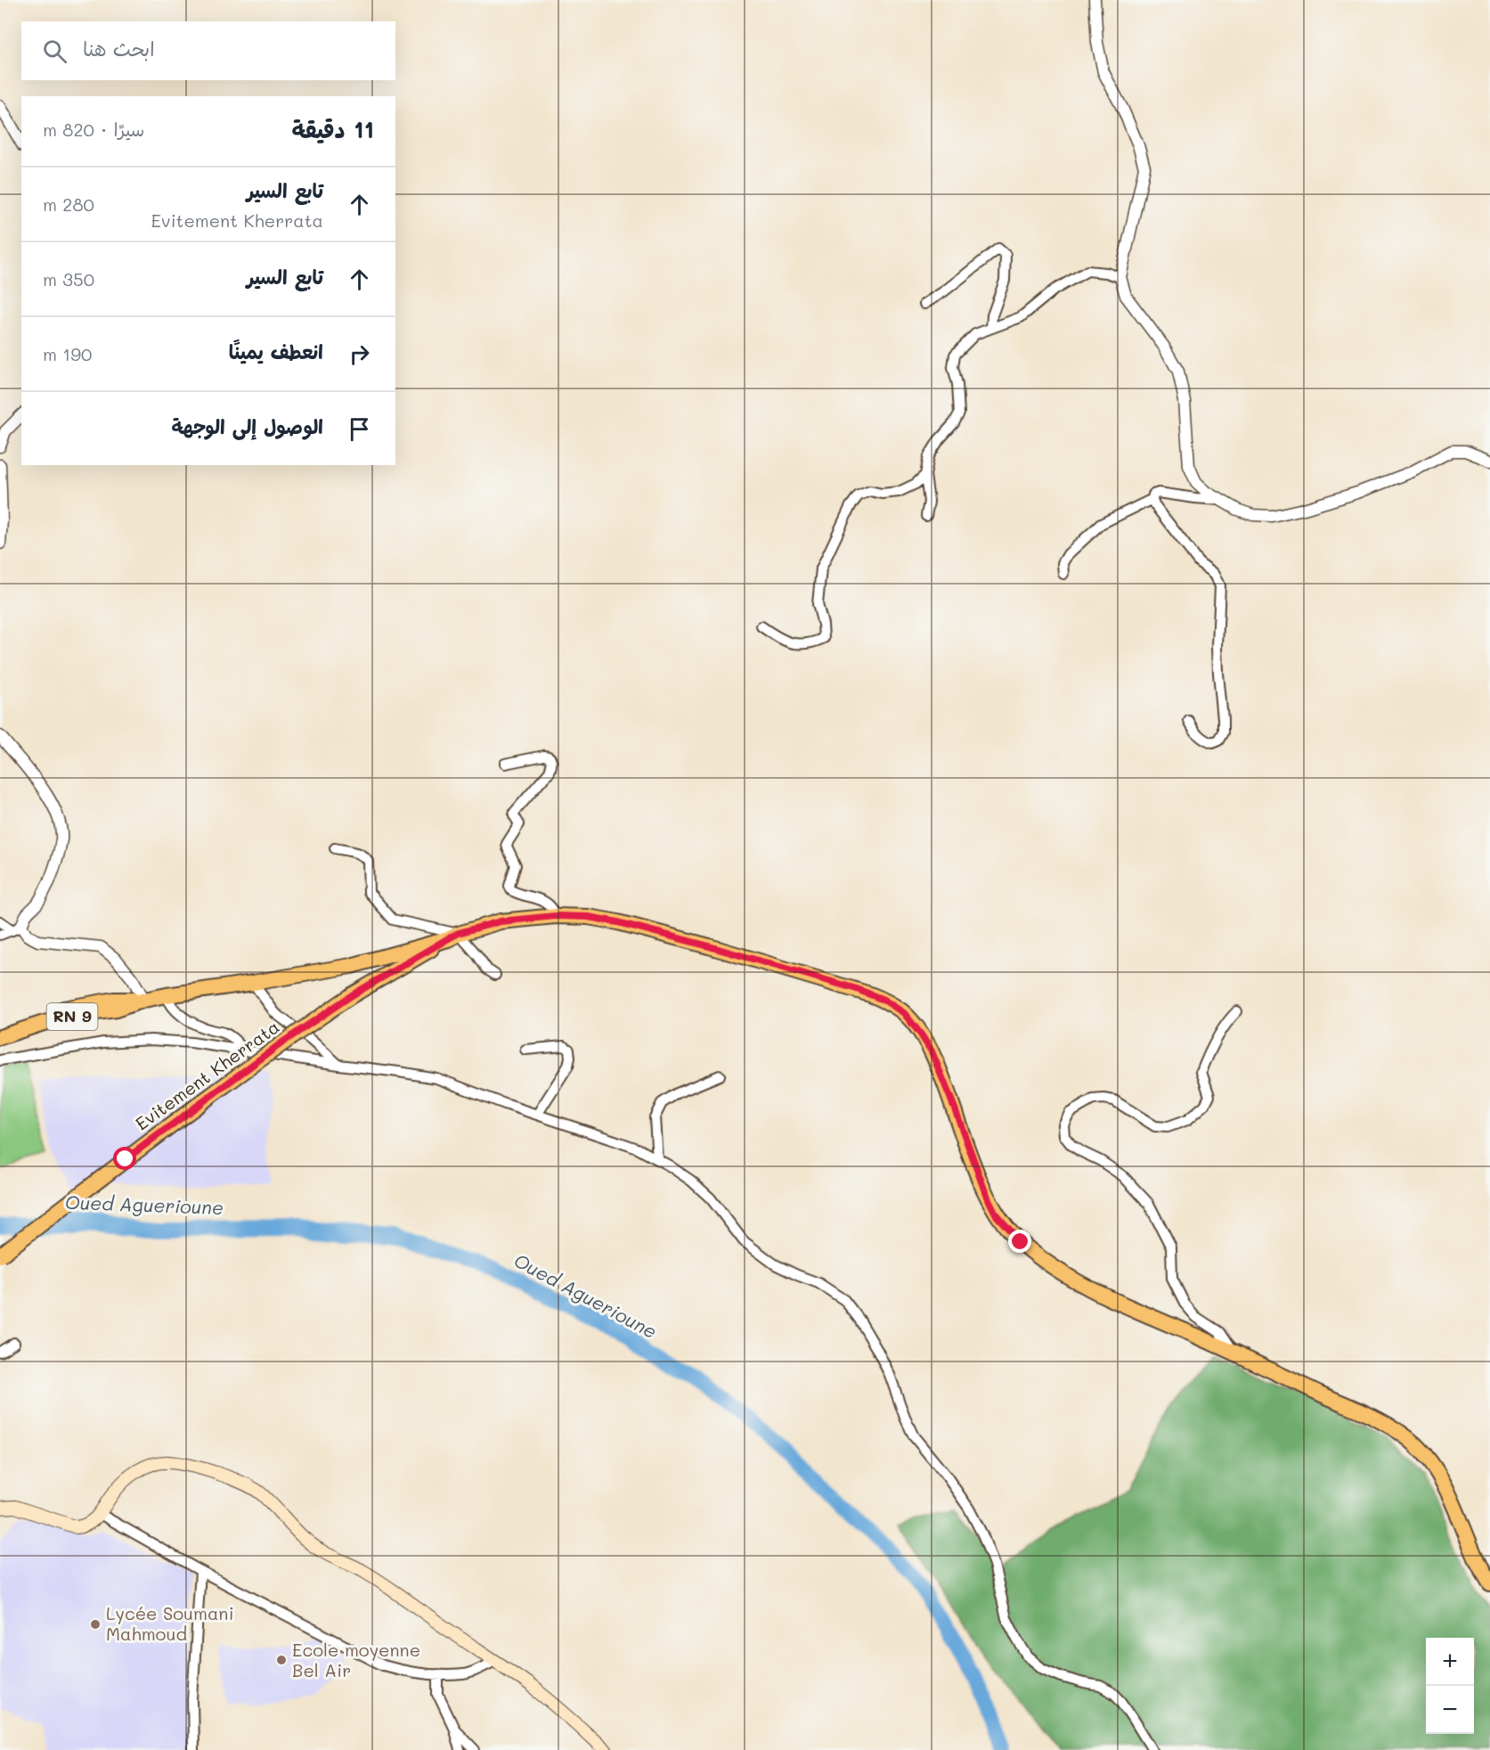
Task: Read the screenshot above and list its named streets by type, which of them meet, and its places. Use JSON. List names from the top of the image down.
{
  "streets": {
    "main road": ["RN 9", "Evitement Kherrata"]
  },
  "crossings": [
    ["RN 9", "Evitement Kherrata"]
  ],
  "water": ["Oued Aguerioune"],
  "places": ["Lycée Soumani Mahmoud", "Ecole moyenne Bel Air"],
  "page": {
    "search": "ابحث هنا",
    "heading": ["11 دقيقة", "سيرًا · 820 m"],
    "list": [
      ["تابع السير", "Evitement Kherrata", "280 m"],
      ["تابع السير", "350 m"],
      ["انعطف يمينًا", "190 m"],
      "الوصول إلى الوجهة"
    ],
    "map_buttons": ["+", "−"]
  }
}
